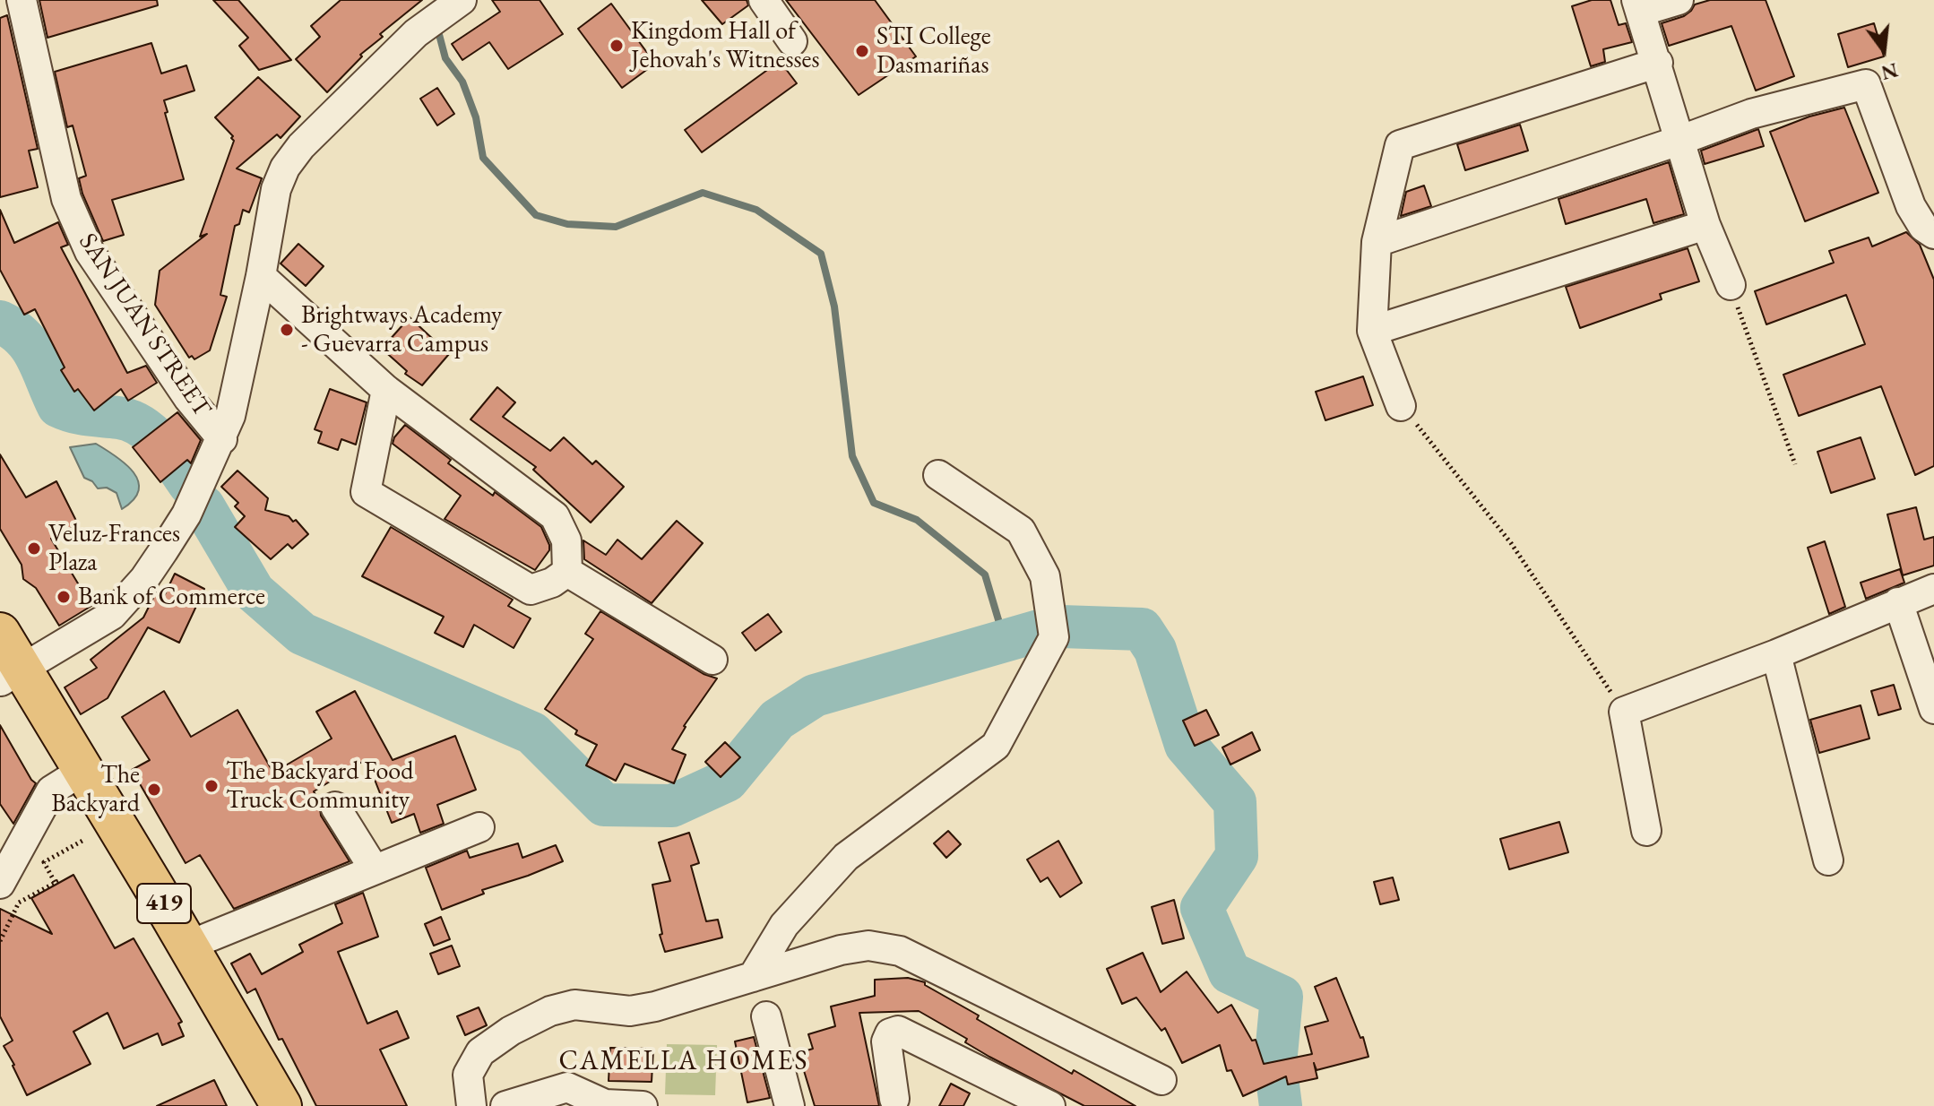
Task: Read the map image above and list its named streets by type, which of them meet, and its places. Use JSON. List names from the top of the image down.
{
  "streets": {
    "highway": ["419"],
    "street": ["SAN JUAN STREET"]
  },
  "districts": ["CAMELLA HOMES"],
  "places": [
    "Kingdom Hall of Jehovah's Witnesses",
    "STI College Dasmariñas",
    "Brightways Academy - Guevarra Campus",
    "Veluz-Frances Plaza",
    "Bank of Commerce",
    "The Backyard Food Truck Community",
    "The Backyard"
  ],
  "north": "bottom"
}
